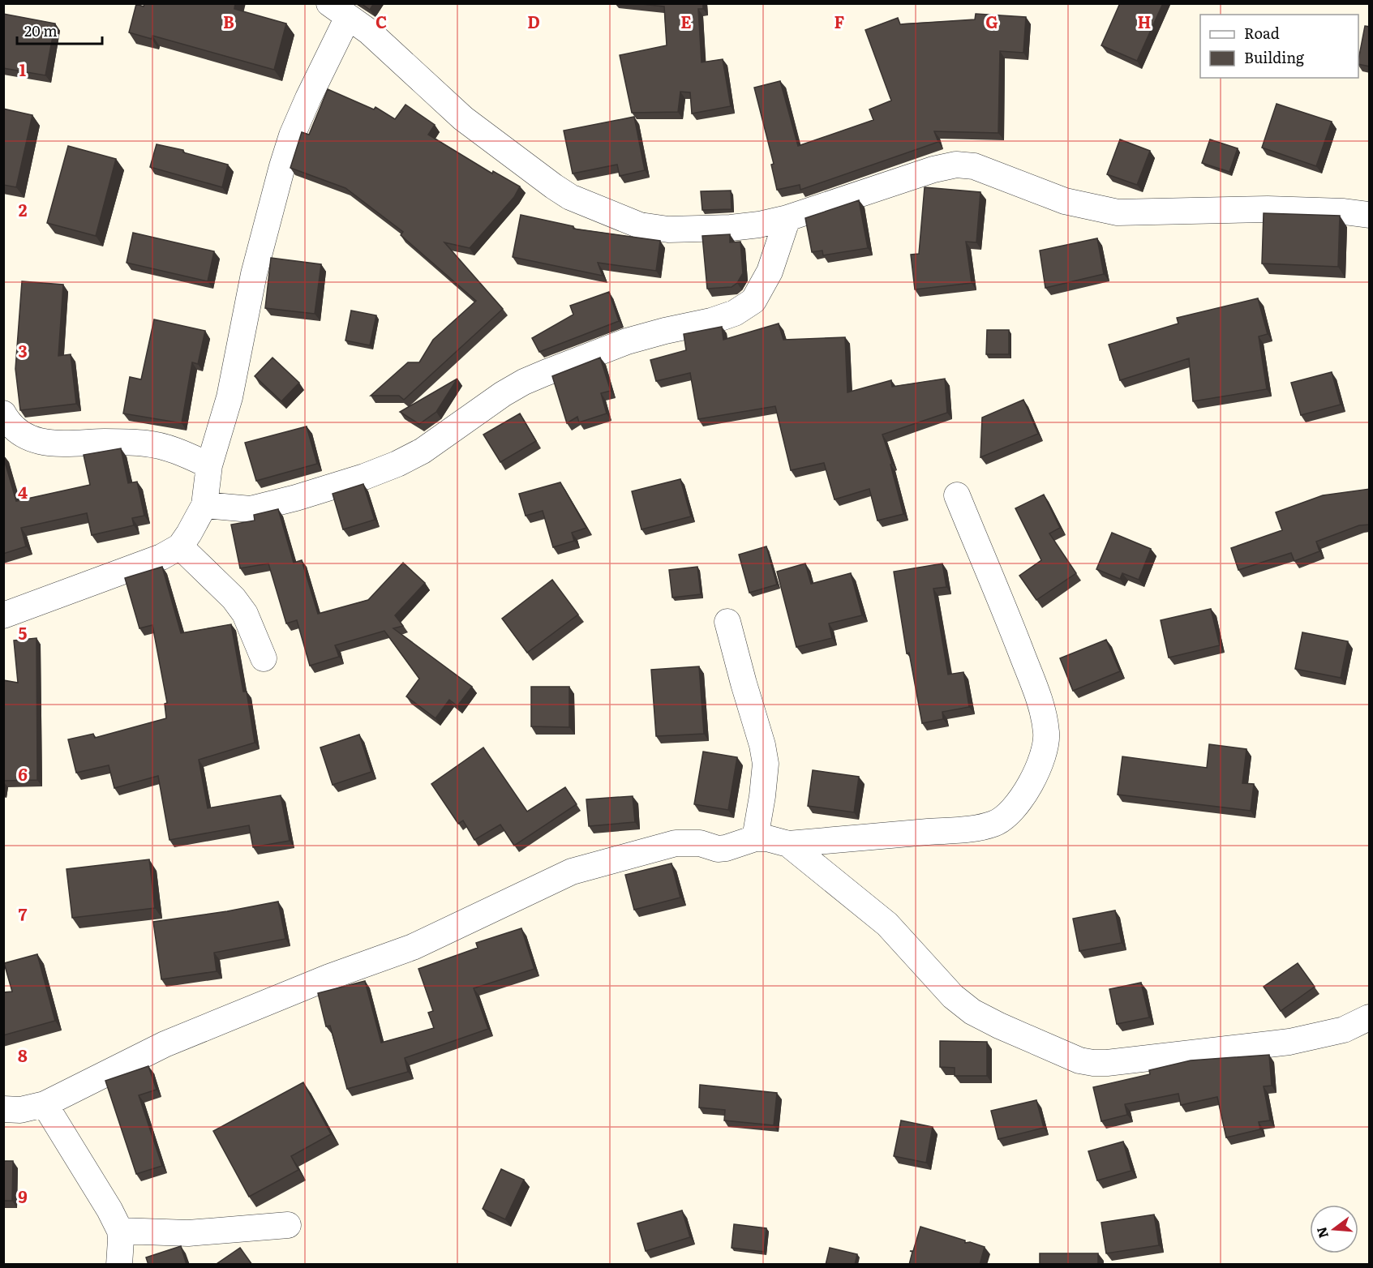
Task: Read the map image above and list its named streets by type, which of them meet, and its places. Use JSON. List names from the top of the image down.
{
  "legend": ["Road", "Building"],
  "scale_bar": "20 m",
  "north": "left",
  "grid": {
    "columns": [
      "B",
      "C",
      "D",
      "E",
      "F",
      "G",
      "H"
    ],
    "rows": [
      "1",
      "2",
      "3",
      "4",
      "5",
      "6",
      "7",
      "8",
      "9"
    ]
  }
}
